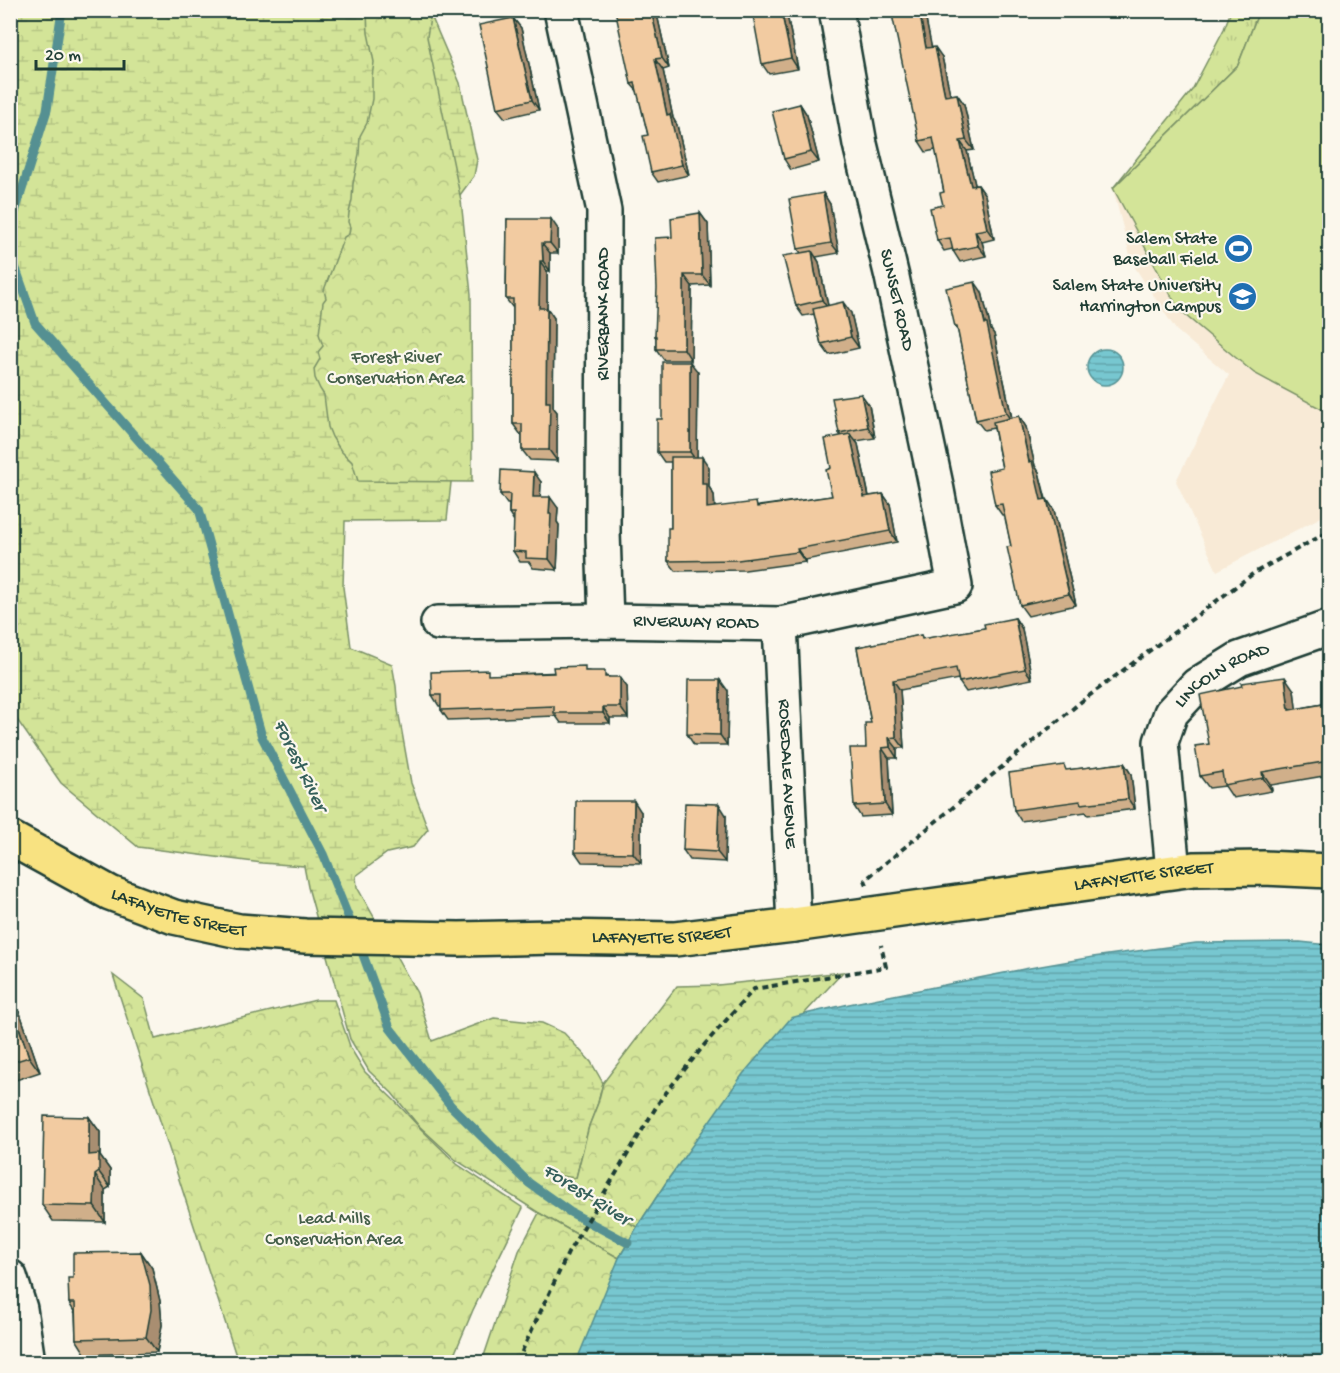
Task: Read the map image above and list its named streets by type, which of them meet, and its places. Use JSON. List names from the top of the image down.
{
  "streets": {
    "main road": ["LAFAYETTE STREET"],
    "street": [
      "SUNSET ROAD",
      "RIVERBANK ROAD",
      "RIVERWAY ROAD",
      "LINCOLN ROAD",
      "ROSEDALE AVENUE"
    ]
  },
  "crossings": [
    ["SUNSET ROAD", "RIVERWAY ROAD"],
    ["RIVERBANK ROAD", "RIVERWAY ROAD"],
    ["RIVERWAY ROAD", "ROSEDALE AVENUE"],
    ["LINCOLN ROAD", "LAFAYETTE STREET"],
    ["ROSEDALE AVENUE", "LAFAYETTE STREET"]
  ],
  "water": ["Forest River"],
  "parks": ["Forest River Conservation Area", "Lead Mills Conservation Area"],
  "places": {
    "sports": ["Salem State Baseball Field"],
    "school or university": ["Salem State University Harrington Campus"]
  },
  "scale_bar": "20 m"
}
